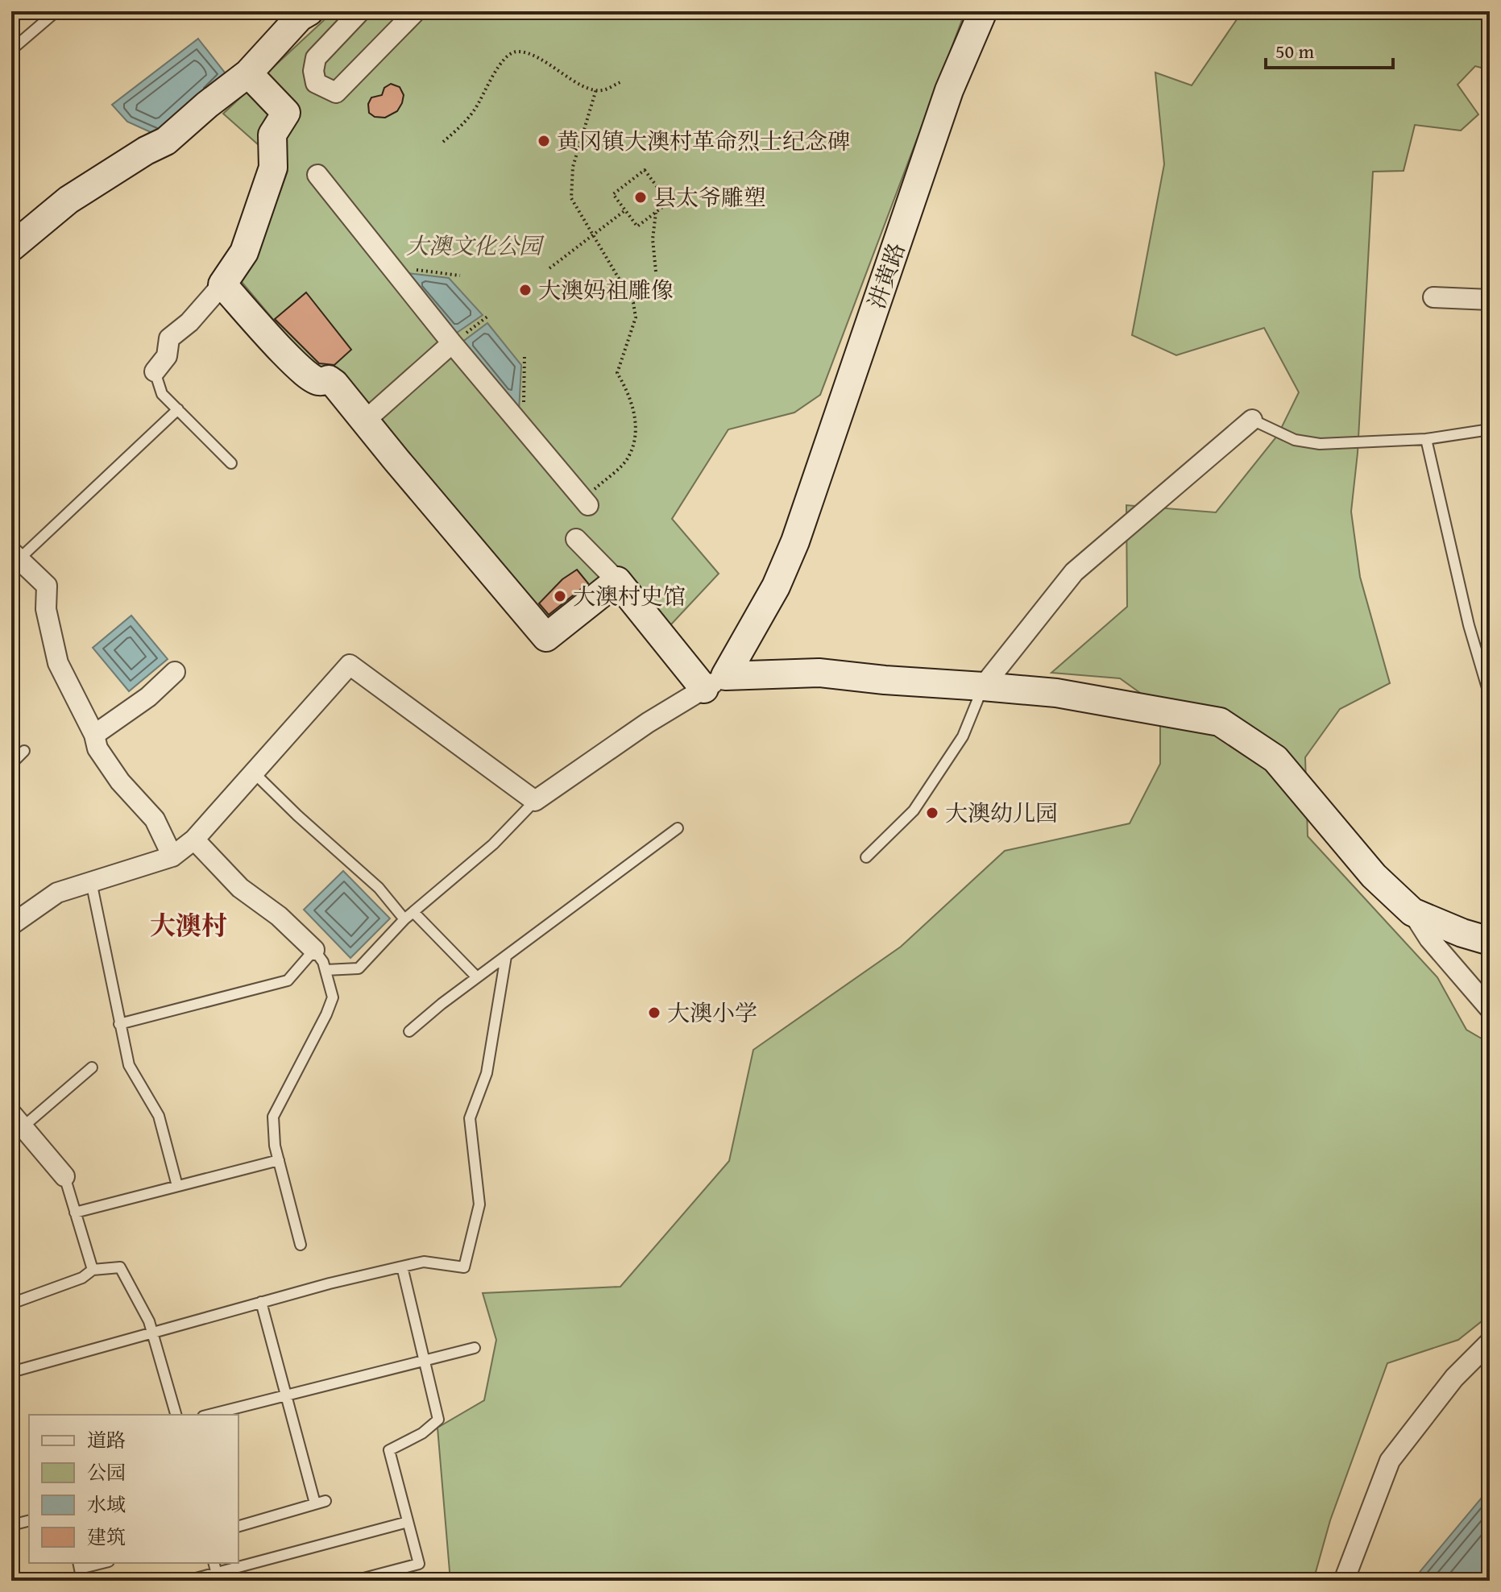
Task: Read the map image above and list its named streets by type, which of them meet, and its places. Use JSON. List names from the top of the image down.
{
  "streets": {
    "main road": ["汫黄路"]
  },
  "districts": ["大澳村"],
  "parks": ["大澳文化公园"],
  "places": [
    "黄冈镇大澳村革命烈士纪念碑",
    "县太爷雕塑",
    "大澳妈祖雕像",
    "大澳村史馆",
    "大澳幼儿园",
    "大澳小学"
  ],
  "legend": [
    "道路",
    "公园",
    "水域",
    "建筑"
  ],
  "scale_bar": "50 m"
}
